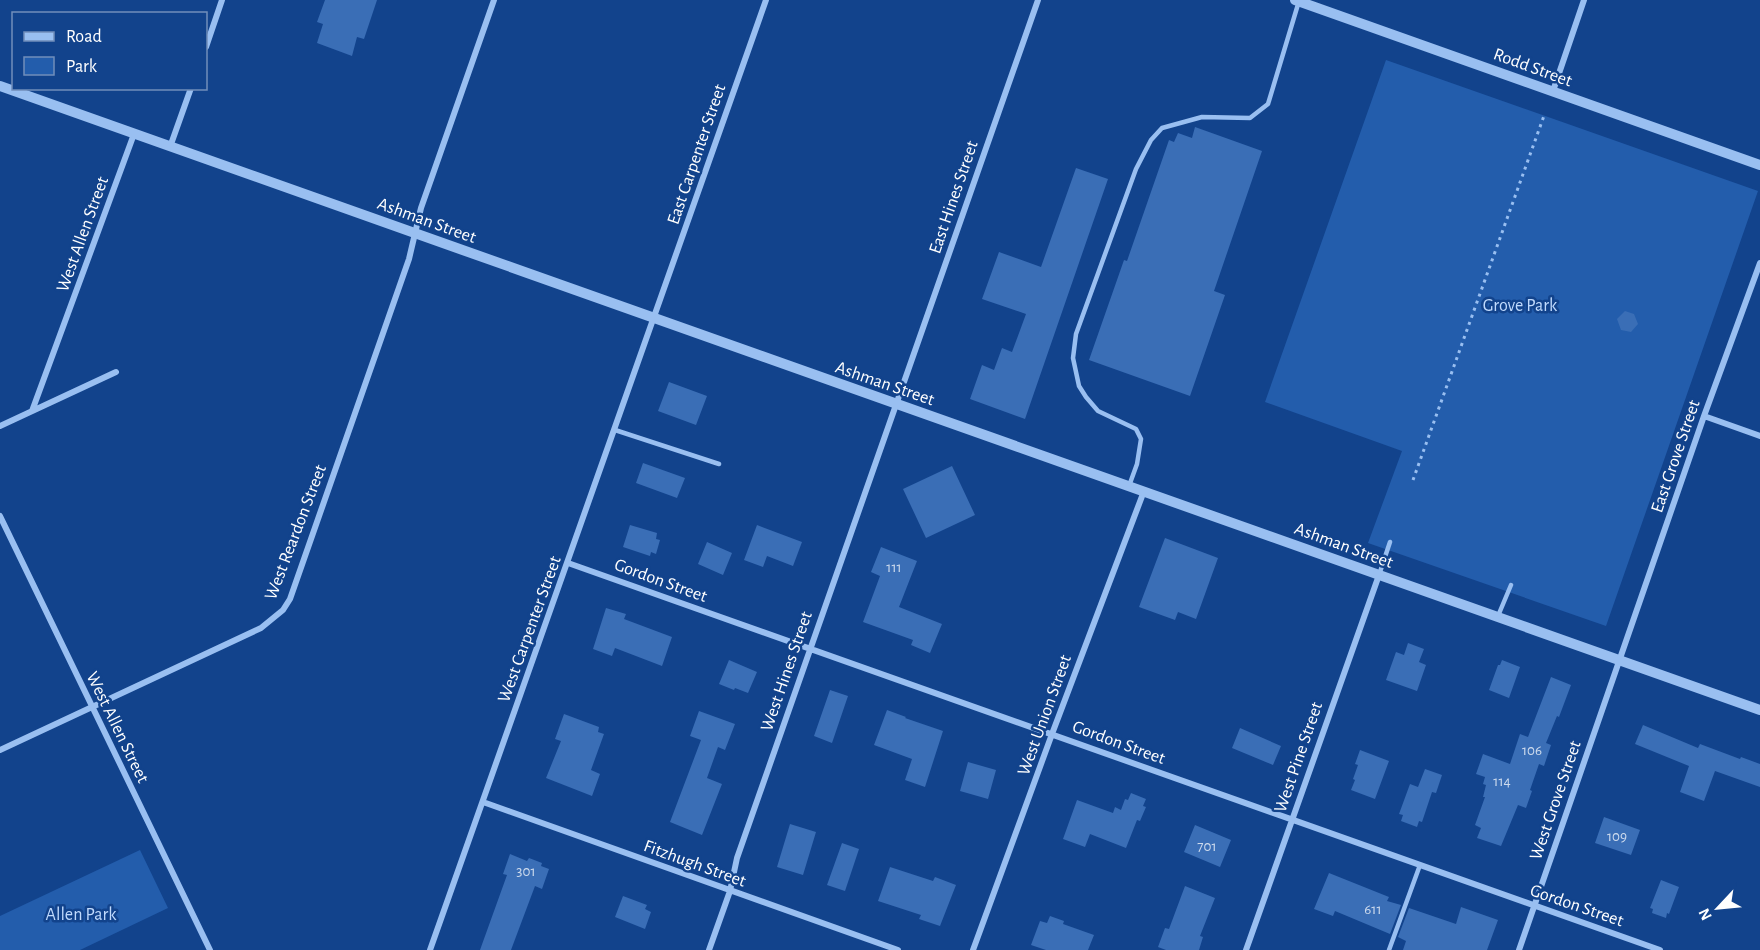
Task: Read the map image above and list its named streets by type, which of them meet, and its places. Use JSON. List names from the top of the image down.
{
  "streets": {
    "street": [
      "Rodd Street",
      "East Carpenter Street",
      "East Hines Street",
      "Ashman Street",
      "West Allen Street",
      "East Grove Street",
      "West Reardon Street",
      "Gordon Street",
      "West Carpenter Street",
      "West Hines Street",
      "West Union Street",
      "West Pine Street",
      "West Grove Street",
      "Fitzhugh Street"
    ]
  },
  "crossings": [
    ["East Carpenter Street", "Ashman Street"],
    ["East Carpenter Street", "West Carpenter Street"],
    ["East Hines Street", "Ashman Street"],
    ["East Hines Street", "West Hines Street"],
    ["Ashman Street", "West Allen Street"],
    ["Ashman Street", "East Grove Street"],
    ["Ashman Street", "West Reardon Street"],
    ["Ashman Street", "West Carpenter Street"],
    ["Ashman Street", "West Hines Street"],
    ["Ashman Street", "West Union Street"],
    ["Ashman Street", "West Pine Street"],
    ["Ashman Street", "West Grove Street"],
    ["West Allen Street", "West Reardon Street"],
    ["East Grove Street", "West Grove Street"],
    ["Gordon Street", "West Carpenter Street"],
    ["Gordon Street", "West Hines Street"],
    ["Gordon Street", "West Union Street"],
    ["Gordon Street", "West Pine Street"],
    ["Gordon Street", "West Grove Street"],
    ["West Carpenter Street", "Fitzhugh Street"],
    ["West Hines Street", "Fitzhugh Street"]
  ],
  "parks": ["Grove Park", "Allen Park"],
  "house_numbers": [
    "111",
    "106",
    "114",
    "109",
    "701",
    "301",
    "611"
  ],
  "legend": ["Road", "Park"],
  "north": "bottom left"
}
